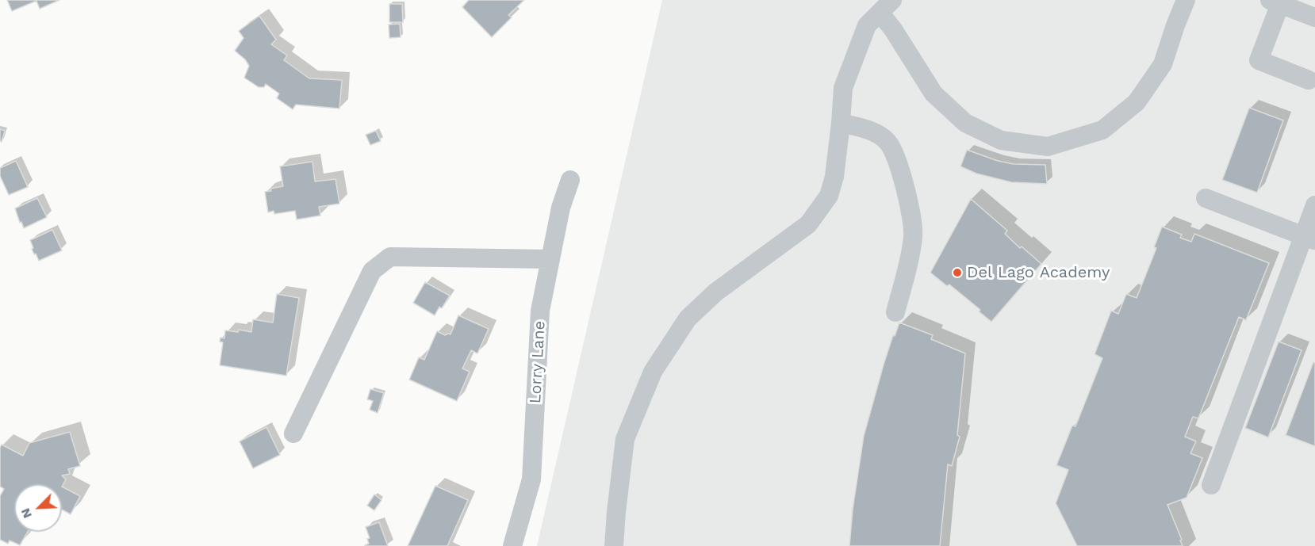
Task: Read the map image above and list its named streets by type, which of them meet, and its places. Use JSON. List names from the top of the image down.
{
  "streets": {
    "street": ["Lorry Lane"]
  },
  "places": ["Del Lago Academy"],
  "north": "bottom left"
}
